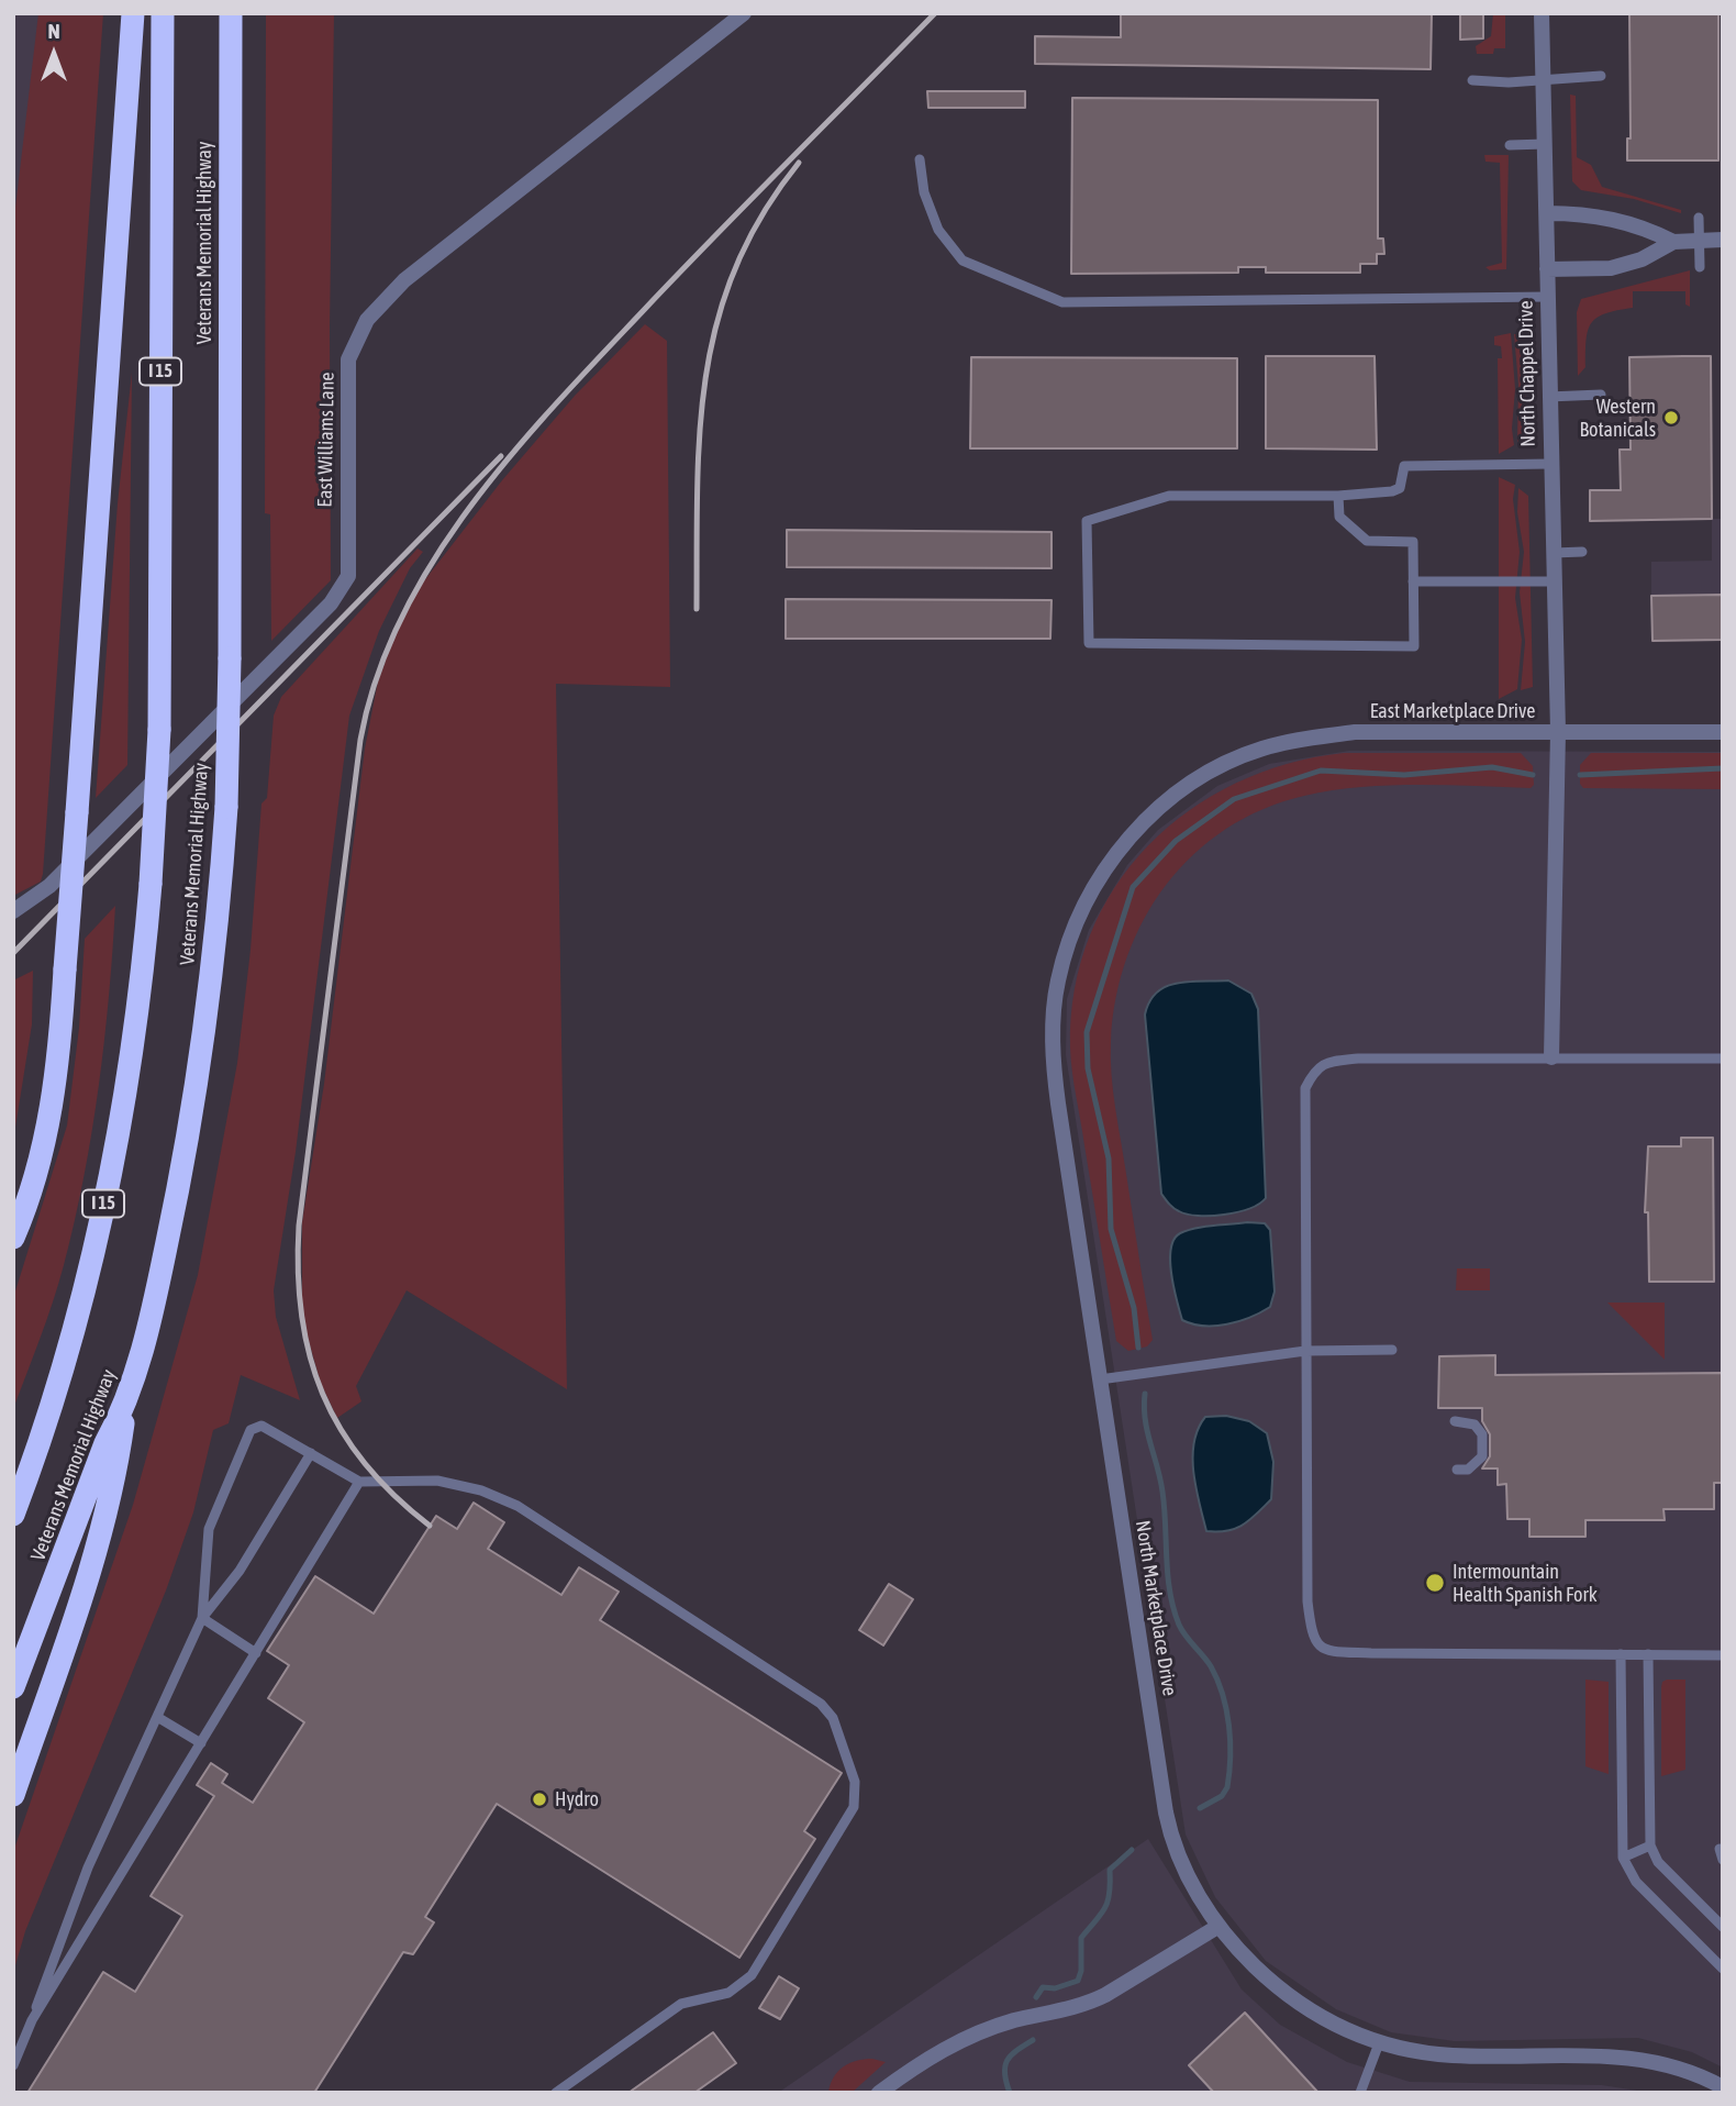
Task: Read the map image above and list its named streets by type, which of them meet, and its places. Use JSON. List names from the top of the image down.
{
  "streets": {
    "highway": ["Veterans Memorial Highway", "I 15"],
    "street": [
      "North Chappel Drive",
      "East Williams Lane",
      "East Marketplace Drive",
      "North Marketplace Drive"
    ]
  },
  "crossings": [
    ["North Chappel Drive", "East Marketplace Drive"],
    ["East Marketplace Drive", "North Marketplace Drive"]
  ],
  "places": ["Western Botanicals", "Intermountain Health Spanish Fork", "Hydro"],
  "north": "top"
}
